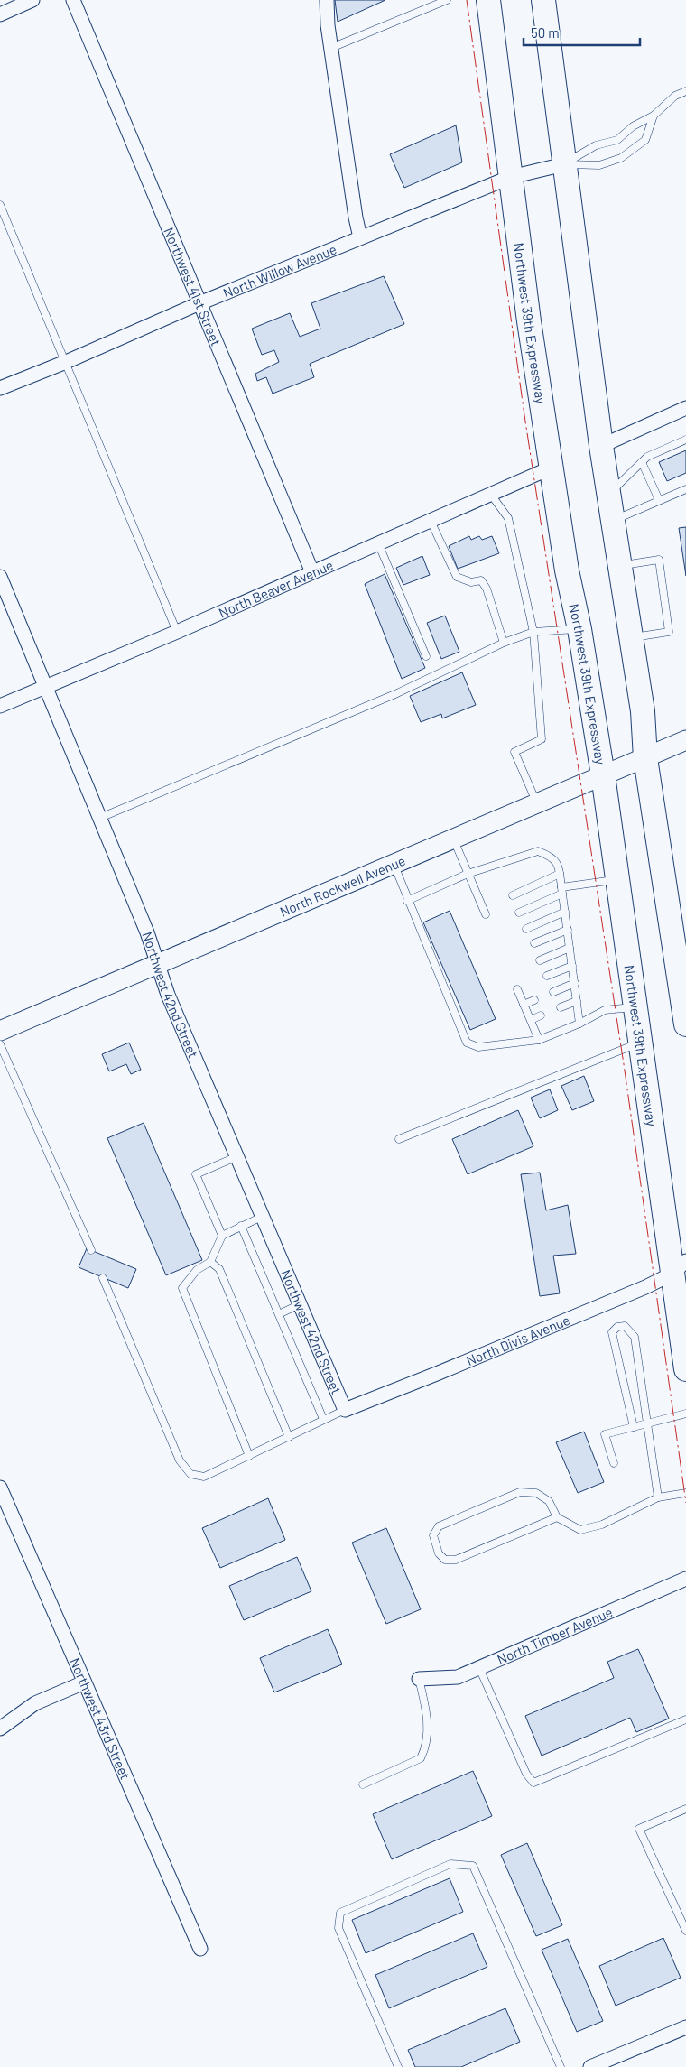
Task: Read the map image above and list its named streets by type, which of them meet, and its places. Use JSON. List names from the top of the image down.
{
  "streets": {
    "highway": ["Northwest 39th Expressway"],
    "main road": ["North Rockwell Avenue"],
    "street": [
      "North Willow Avenue",
      "Northwest 41st Street",
      "North Beaver Avenue",
      "Northwest 42nd Street",
      "North Divis Avenue",
      "North Timber Avenue",
      "Northwest 43rd Street"
    ]
  },
  "crossings": [
    ["North Willow Avenue", "Northwest 41st Street"],
    ["North Willow Avenue", "Northwest 39th Expressway"],
    ["Northwest 41st Street", "North Beaver Avenue"],
    ["Northwest 39th Expressway", "North Beaver Avenue"],
    ["Northwest 39th Expressway", "North Rockwell Avenue"],
    ["Northwest 39th Expressway", "North Divis Avenue"],
    ["North Beaver Avenue", "Northwest 42nd Street"],
    ["North Rockwell Avenue", "Northwest 42nd Street"],
    ["Northwest 42nd Street", "North Divis Avenue"]
  ],
  "scale_bar": "50 m"
}
